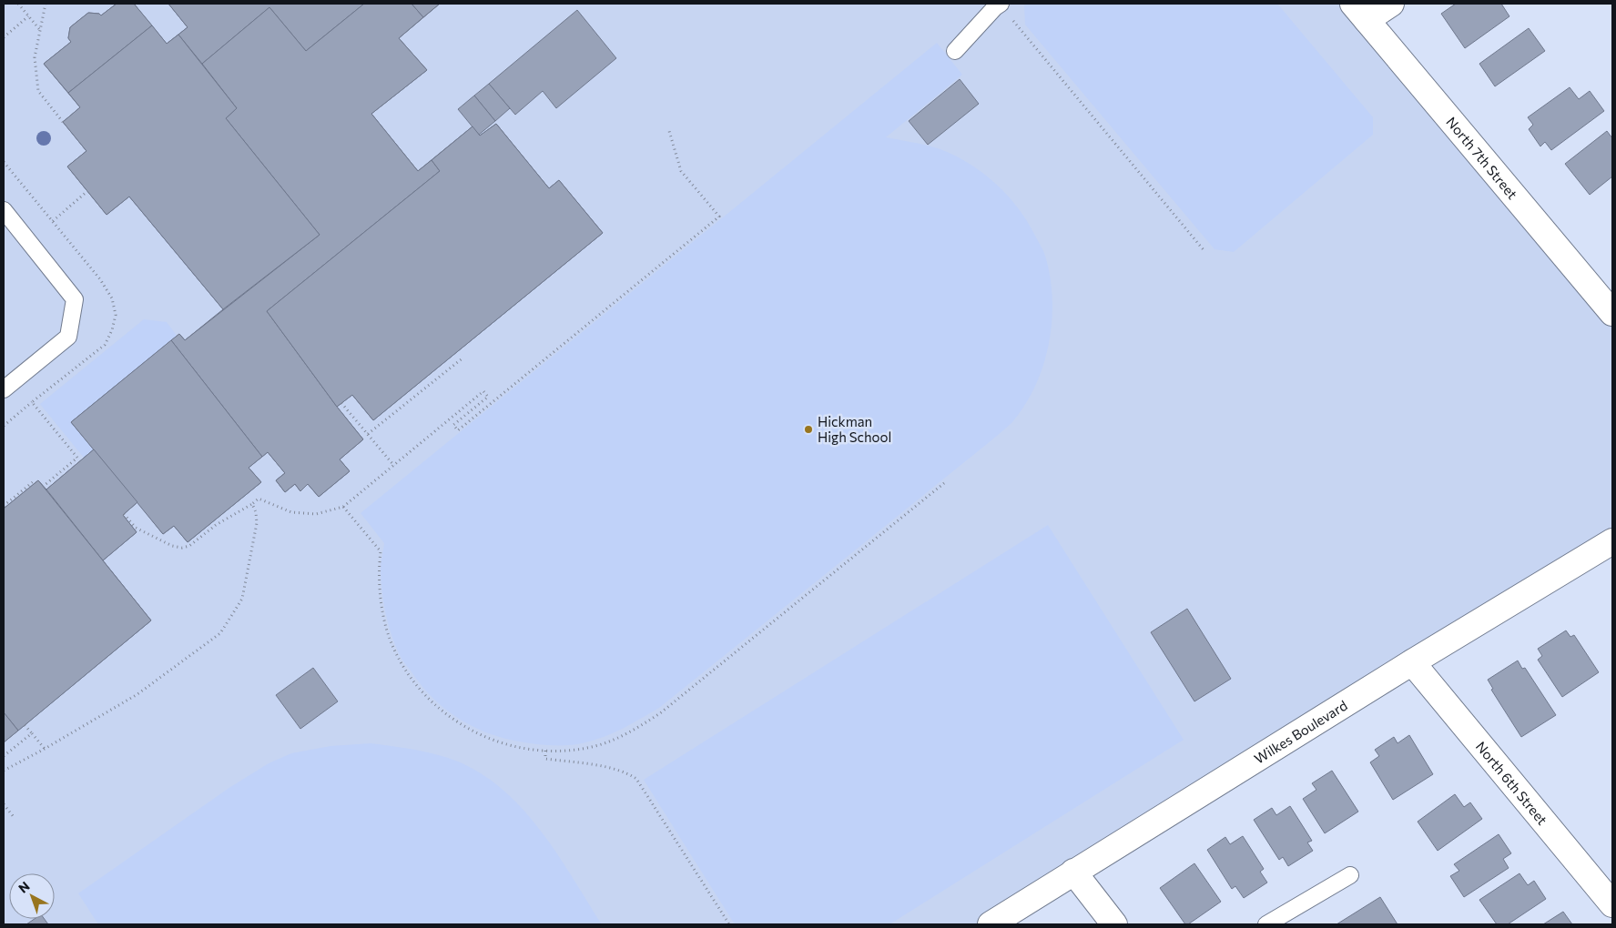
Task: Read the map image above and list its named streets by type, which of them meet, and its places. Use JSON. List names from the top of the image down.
{
  "streets": {
    "street": ["North 7th Street", "Wilkes Boulevard", "North 6th Street"]
  },
  "crossings": [
    ["Wilkes Boulevard", "North 6th Street"]
  ],
  "places": ["Hickman High School"],
  "north": "top left"
}
